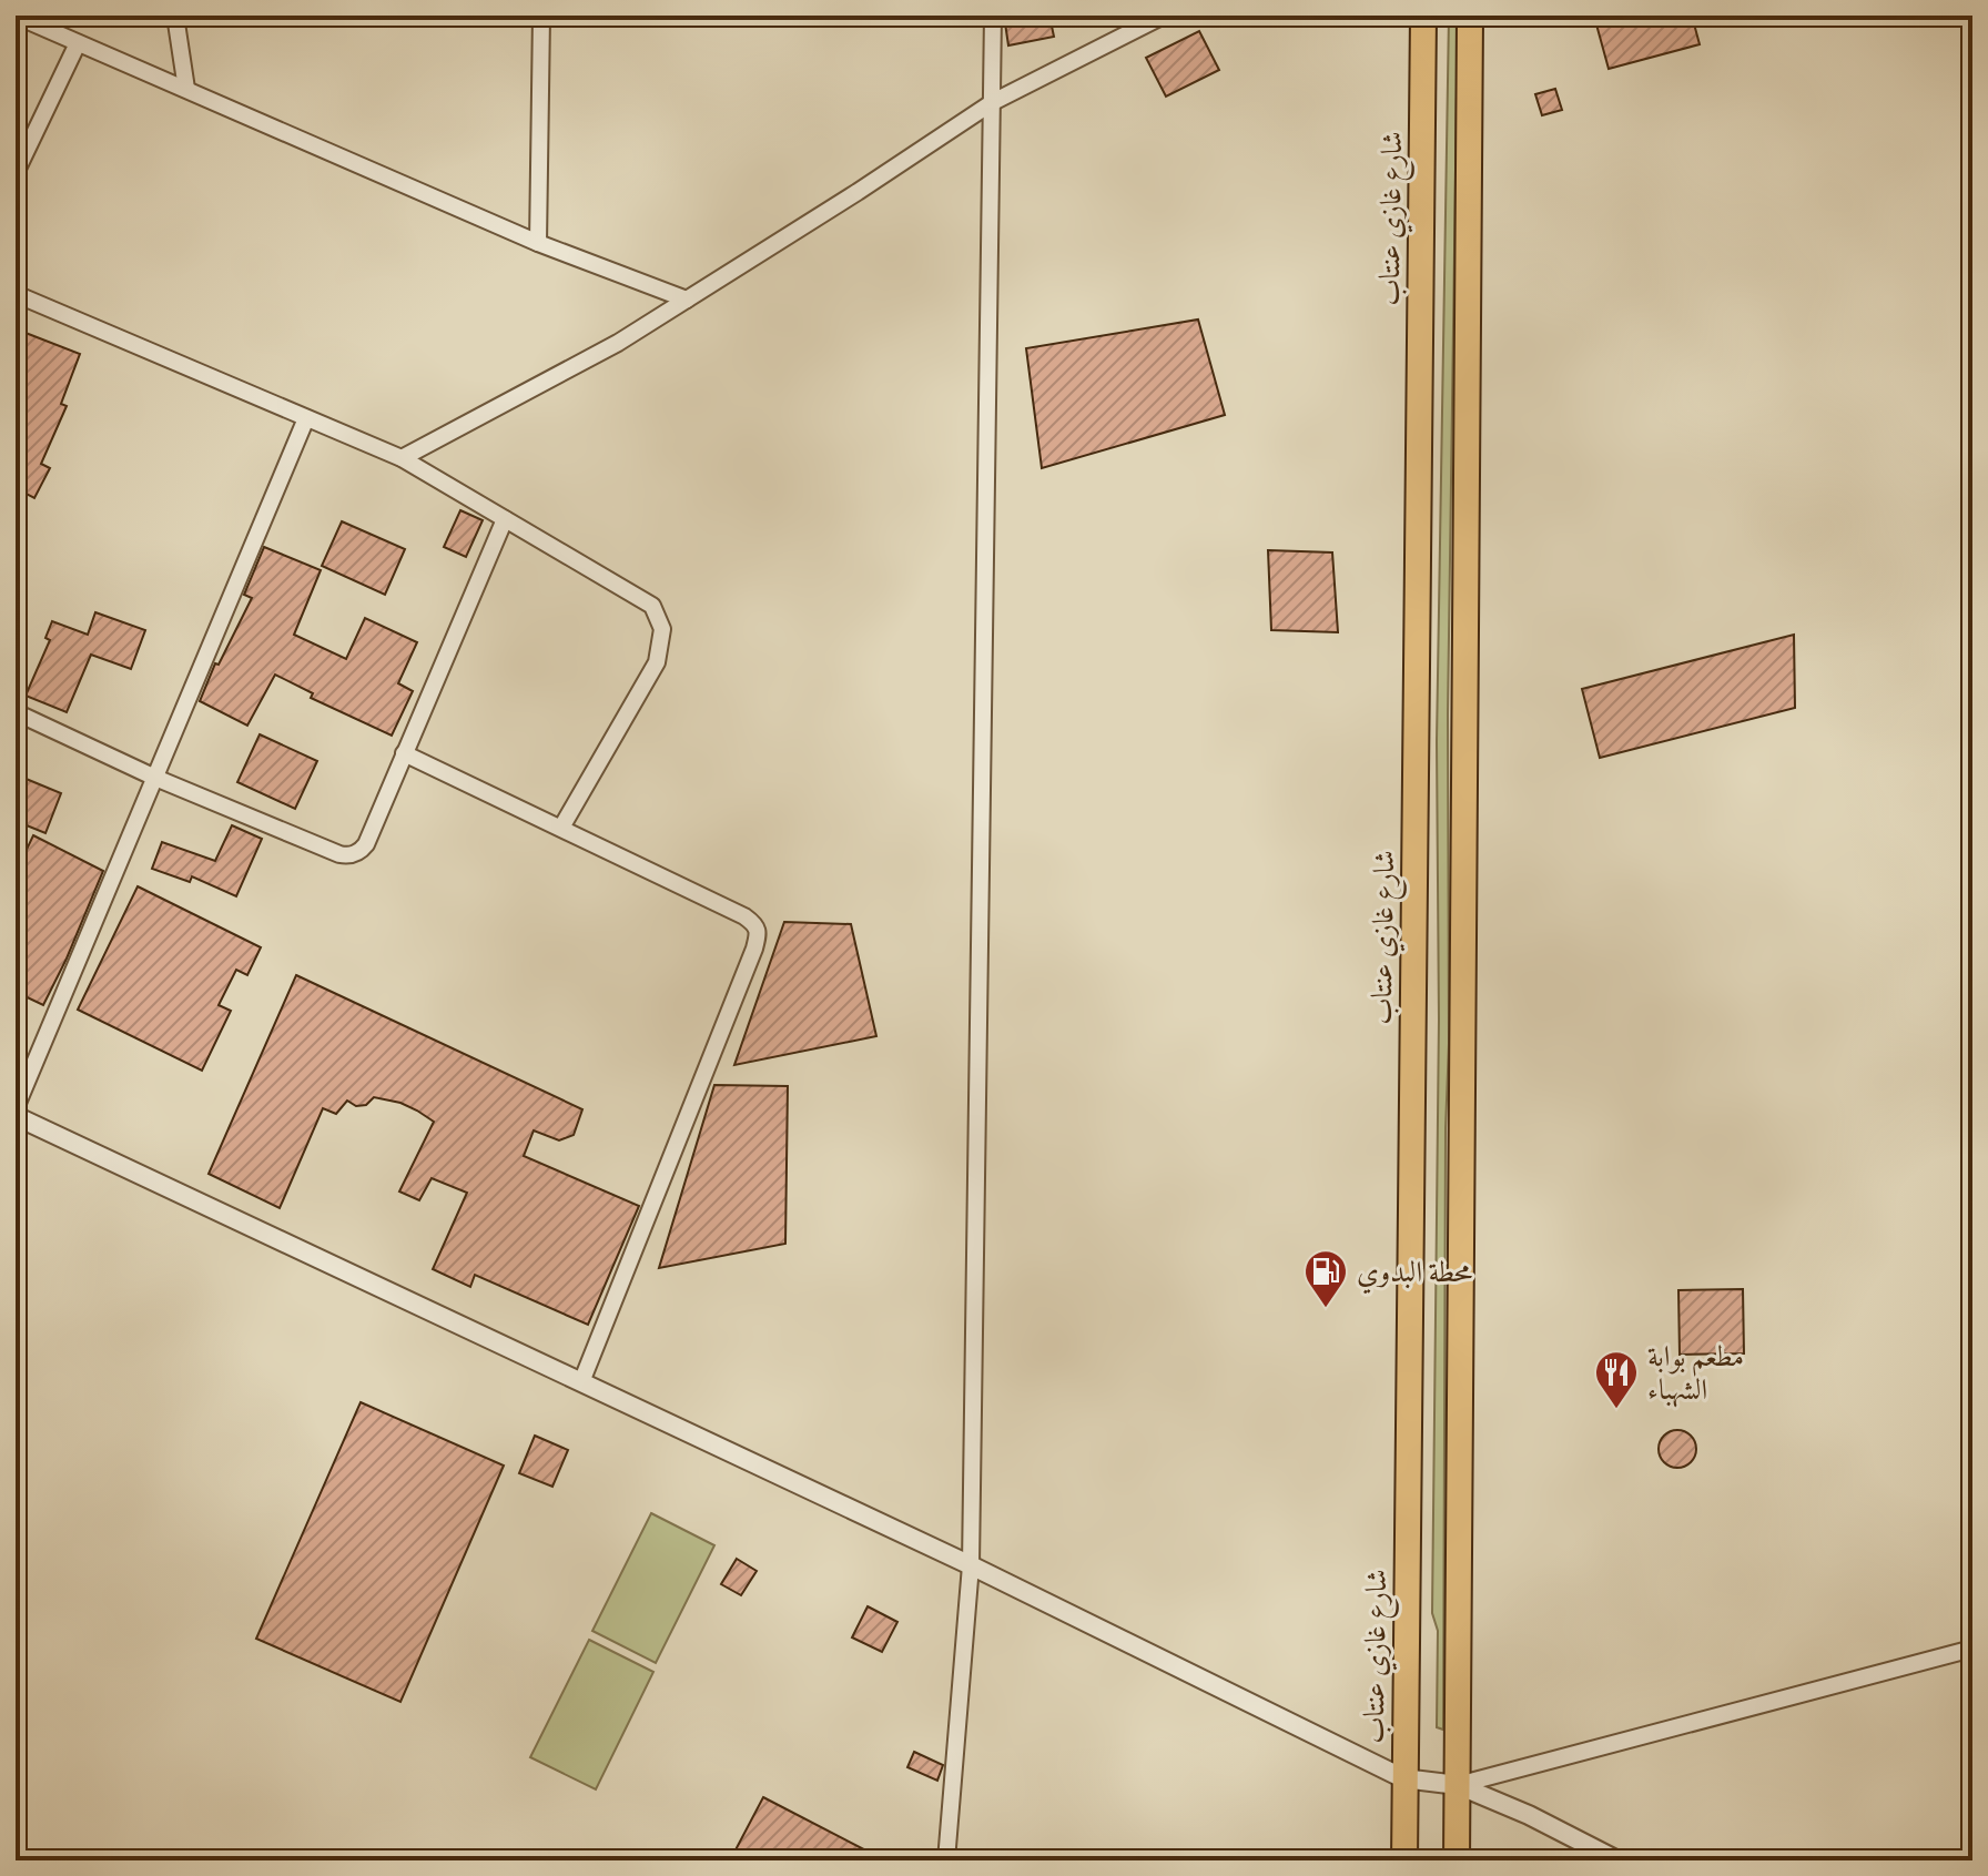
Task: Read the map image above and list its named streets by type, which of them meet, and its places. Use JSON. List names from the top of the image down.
{
  "streets": {
    "highway": ["شارع غازي عنتاب"]
  },
  "places": {
    "fuel station": ["محطة البدوي"],
    "restaurant": ["مطعم بوابة الشهباء"]
  }
}
